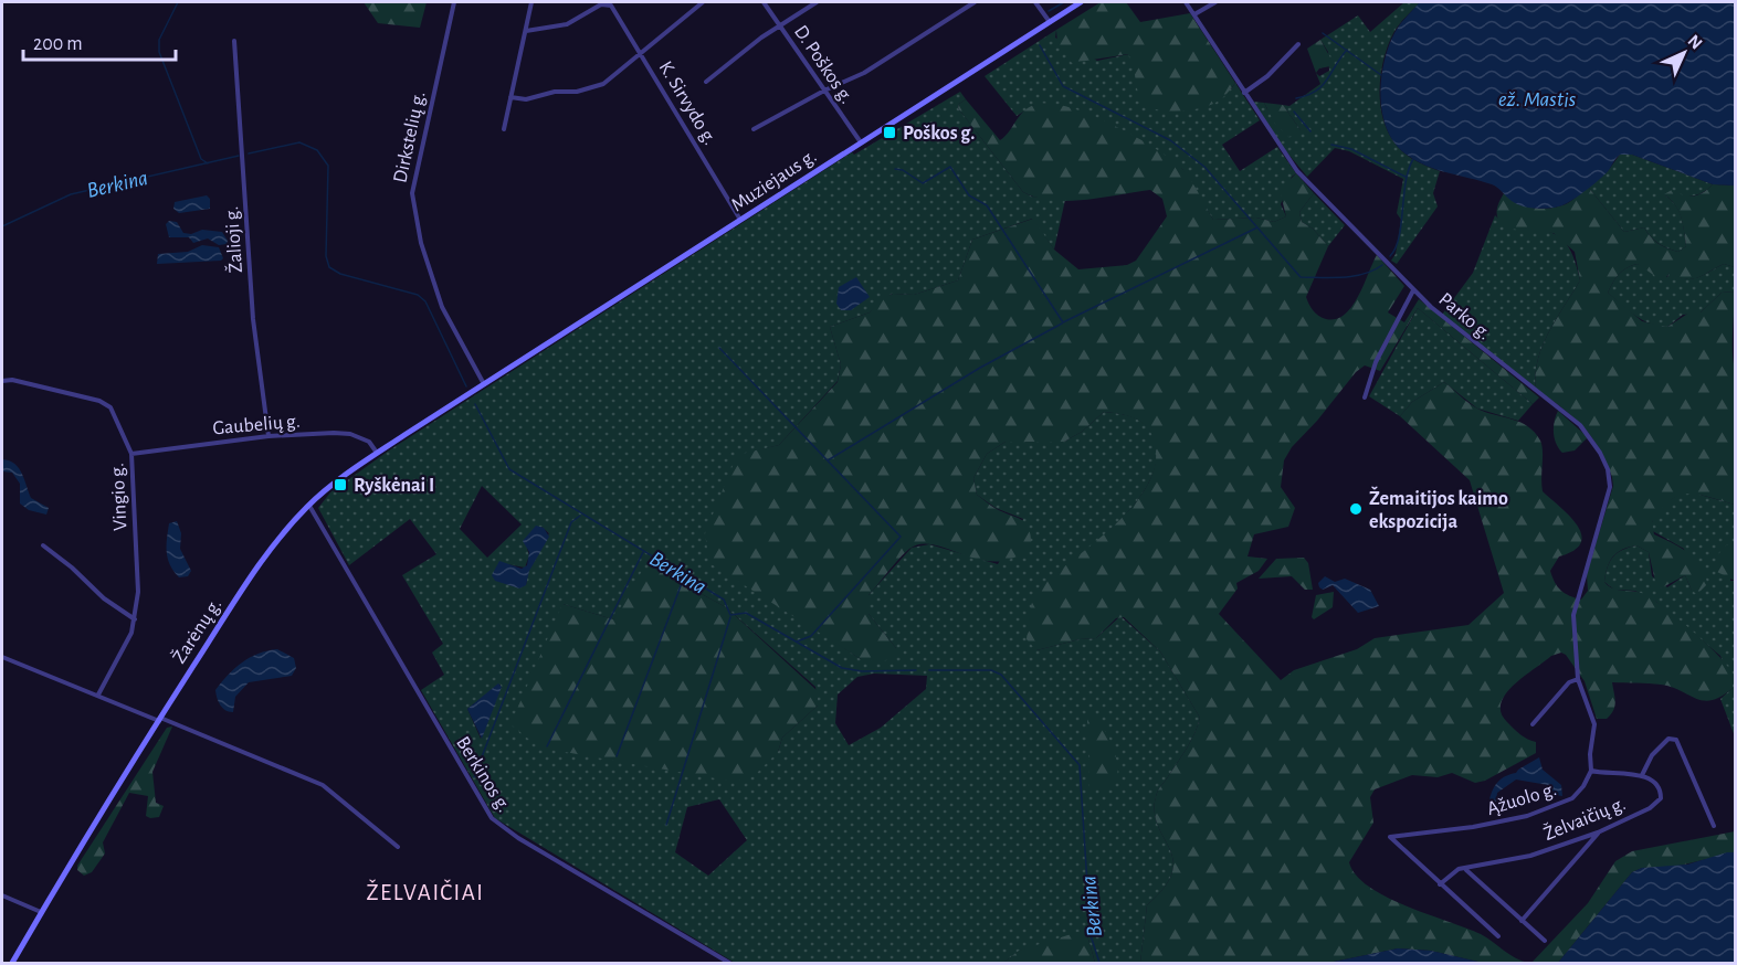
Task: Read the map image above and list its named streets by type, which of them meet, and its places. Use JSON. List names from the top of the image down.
{
  "streets": {
    "main road": ["Muziejaus g.", "Žarėnų g."],
    "street": [
      "D. Poškos g.",
      "K. Sirvydo g.",
      "Dirkstelių g.",
      "Žalioji g.",
      "Parko g.",
      "Gaubelių g.",
      "Vingio g.",
      "Berkinos g.",
      "Ąžuolo g.",
      "Želvaičių g."
    ]
  },
  "crossings": [
    ["D. Poškos g.", "Muziejaus g."],
    ["K. Sirvydo g.", "Muziejaus g."],
    ["Dirkstelių g.", "Muziejaus g."],
    ["Dirkstelių g.", "Žarėnų g."],
    ["Muziejaus g.", "Žarėnų g."],
    ["Žalioji g.", "Gaubelių g."],
    ["Gaubelių g.", "Vingio g."],
    ["Gaubelių g.", "Žarėnų g."],
    ["Žarėnų g.", "Berkinos g."],
    ["Ąžuolo g.", "Želvaičių g."]
  ],
  "districts": ["ŽELVAIČIAI"],
  "water": ["ež. Mastis", "Berkina"],
  "places": {
    "transit": ["Poškos g.", "Ryškėnai I"],
    "other": ["Žemaitijos kaimo ekspozicija"]
  },
  "scale_bar": "200 m",
  "north": "top right"
}
